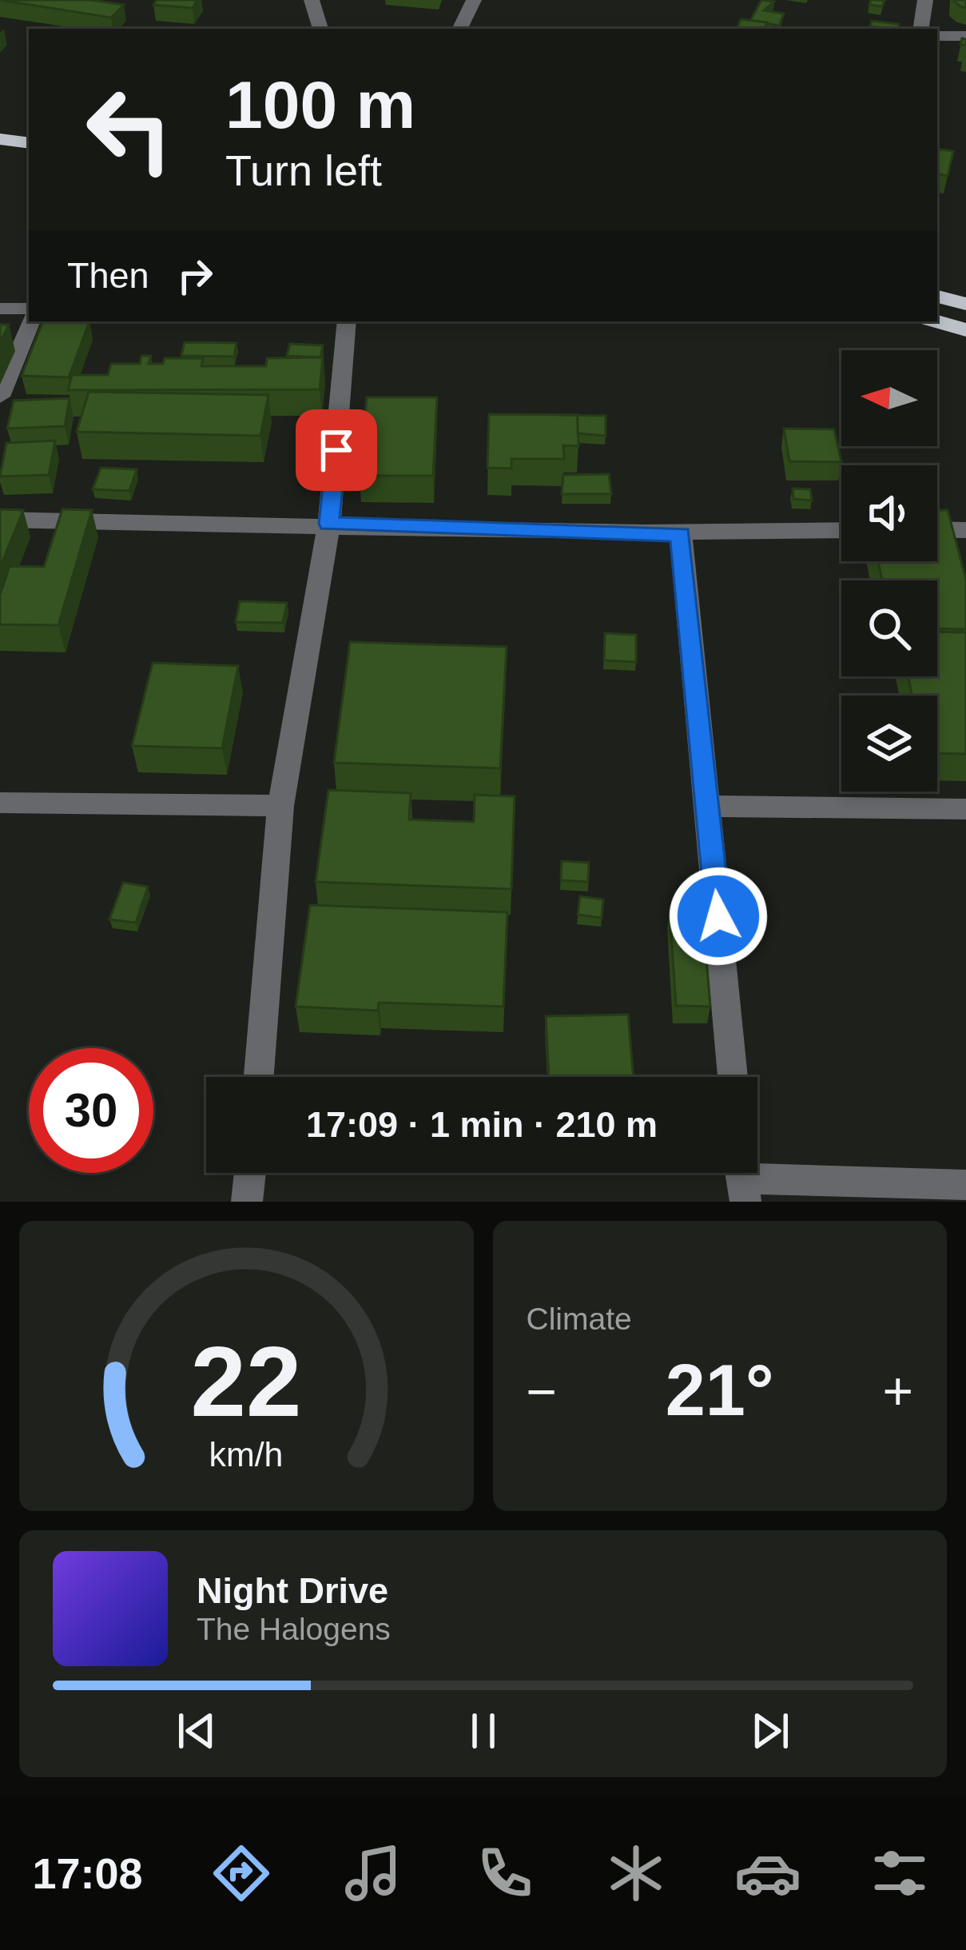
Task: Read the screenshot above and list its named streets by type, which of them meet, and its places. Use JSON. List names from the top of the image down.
{
  "north": "left",
  "page": {
    "turn": ["100 m", "Turn left"],
    "then": "Then",
    "limit": "30",
    "trip": "17:09 · 1 min · 210 m",
    "tile": "Climate",
    "heat": ["−", "21°", "+"],
    "song": ["Night Drive", "The Halogens"],
    "tabs": "17:08",
    "gauge": ["22", "km/h"]
  }
}
